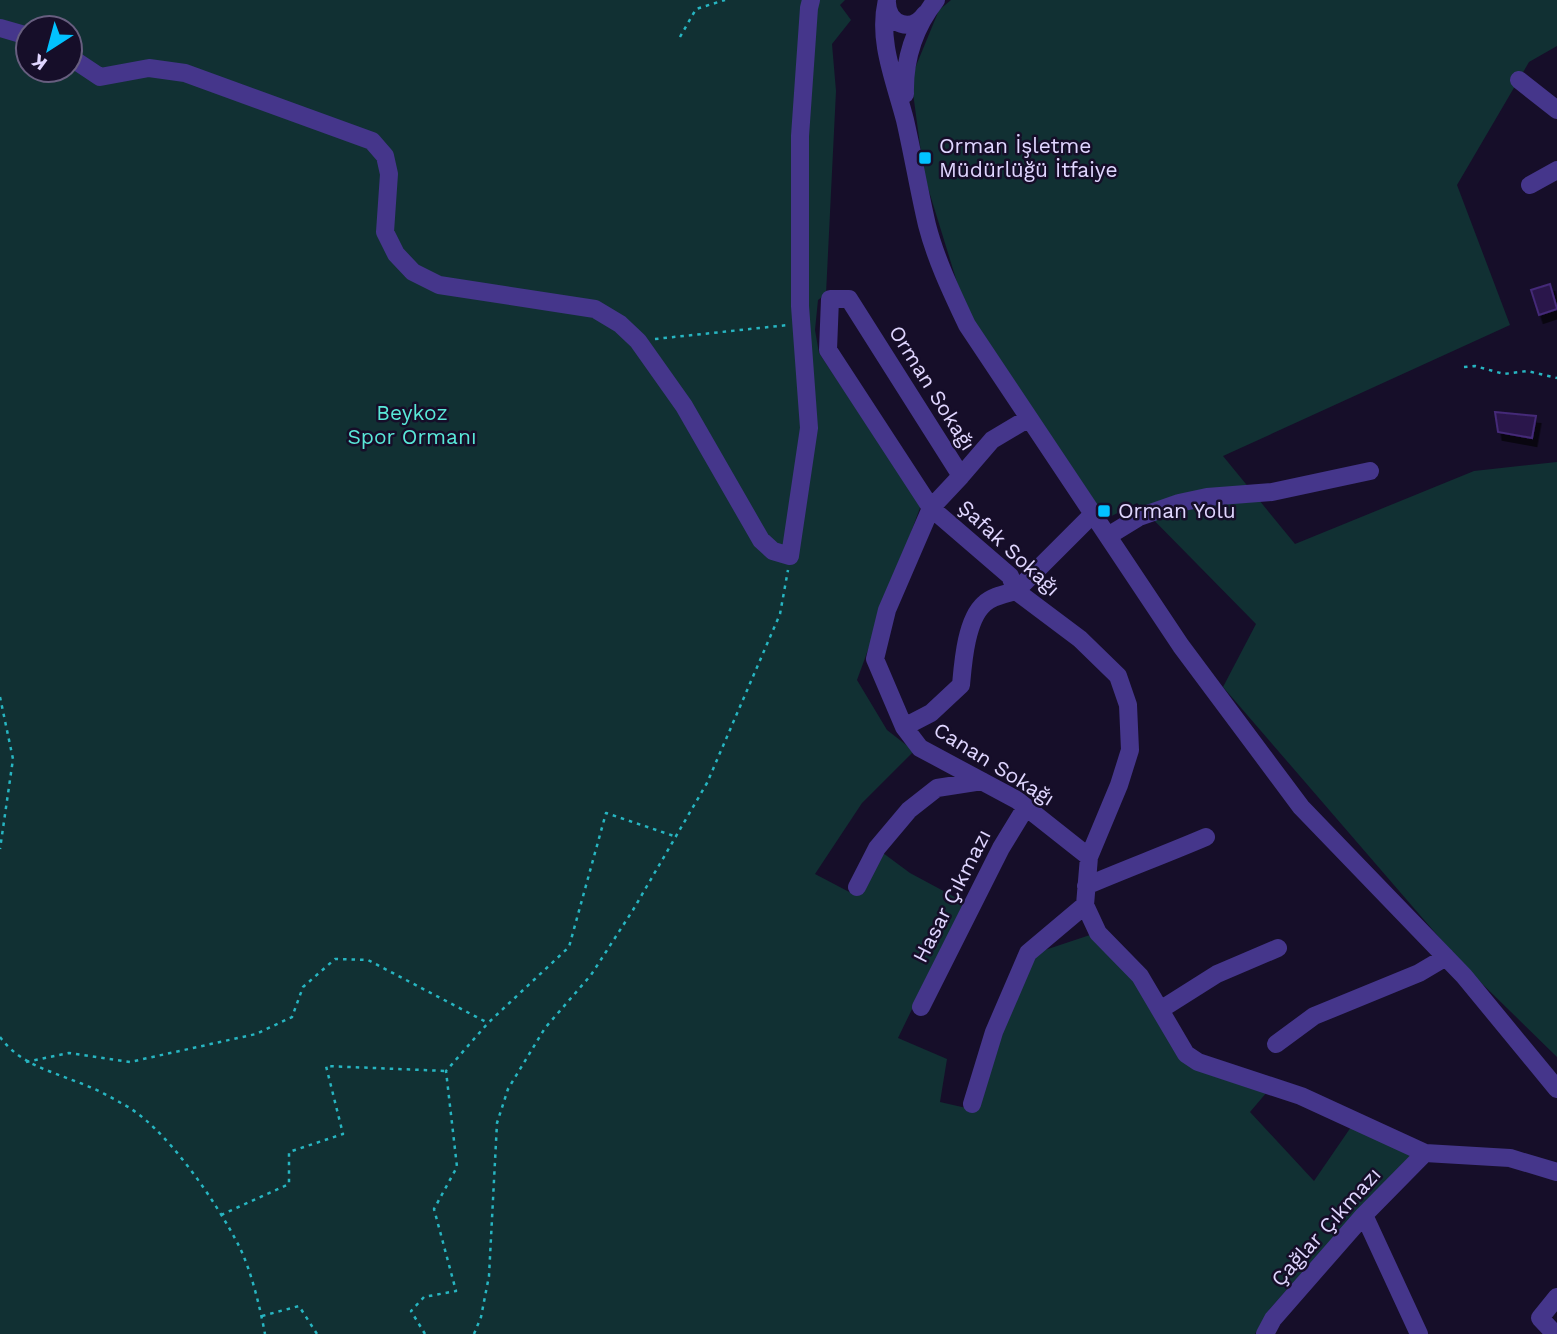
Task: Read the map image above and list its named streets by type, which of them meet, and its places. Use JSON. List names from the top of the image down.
{
  "streets": {
    "street": [
      "Orman Sokağı",
      "Şafak Sokağı",
      "Canan Sokağı",
      "Hasar Çıkmazı",
      "Çağlar Çıkmazı"
    ]
  },
  "crossings": [
    ["Orman Sokağı", "Şafak Sokağı"],
    ["Orman Sokağı", "Canan Sokağı"],
    ["Şafak Sokağı", "Canan Sokağı"],
    ["Canan Sokağı", "Hasar Çıkmazı"]
  ],
  "parks": ["Beykoz Spor Ormanı"],
  "places": {
    "transit": ["Orman İşletme Müdürlüğü İtfaiye", "Orman Yolu"]
  },
  "north": "bottom left"
}
